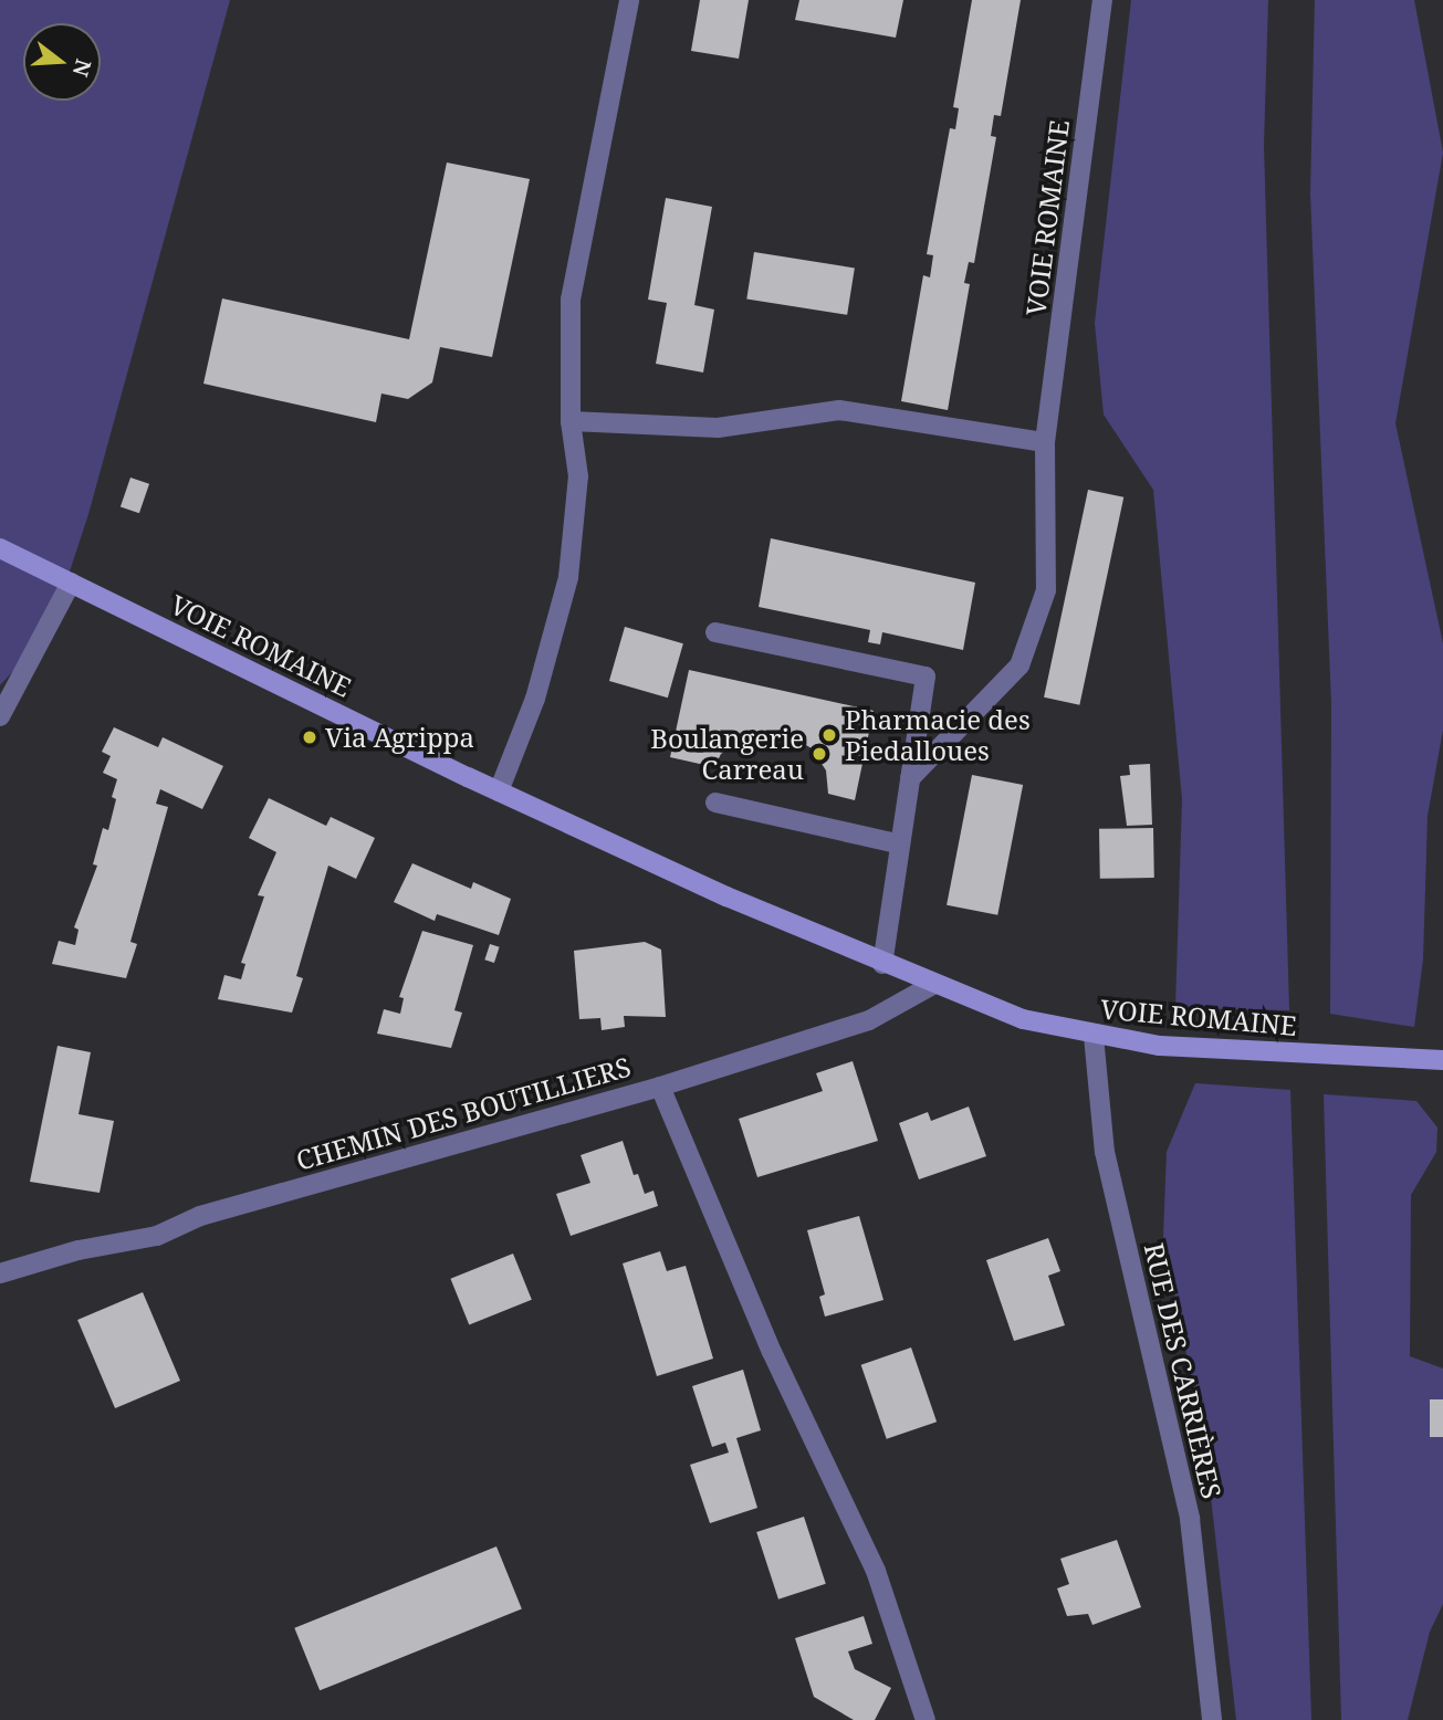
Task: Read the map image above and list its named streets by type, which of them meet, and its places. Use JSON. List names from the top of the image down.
{
  "streets": {
    "main road": ["VOIE ROMAINE"],
    "street": ["CHEMIN DES BOUTILLIERS", "RUE DES CARRIÈRES"]
  },
  "crossings": [
    ["VOIE ROMAINE", "CHEMIN DES BOUTILLIERS"],
    ["VOIE ROMAINE", "RUE DES CARRIÈRES"]
  ],
  "places": ["Pharmacie des Piedalloues", "Via Agrippa", "Boulangerie Carreau"],
  "north": "right"
}
